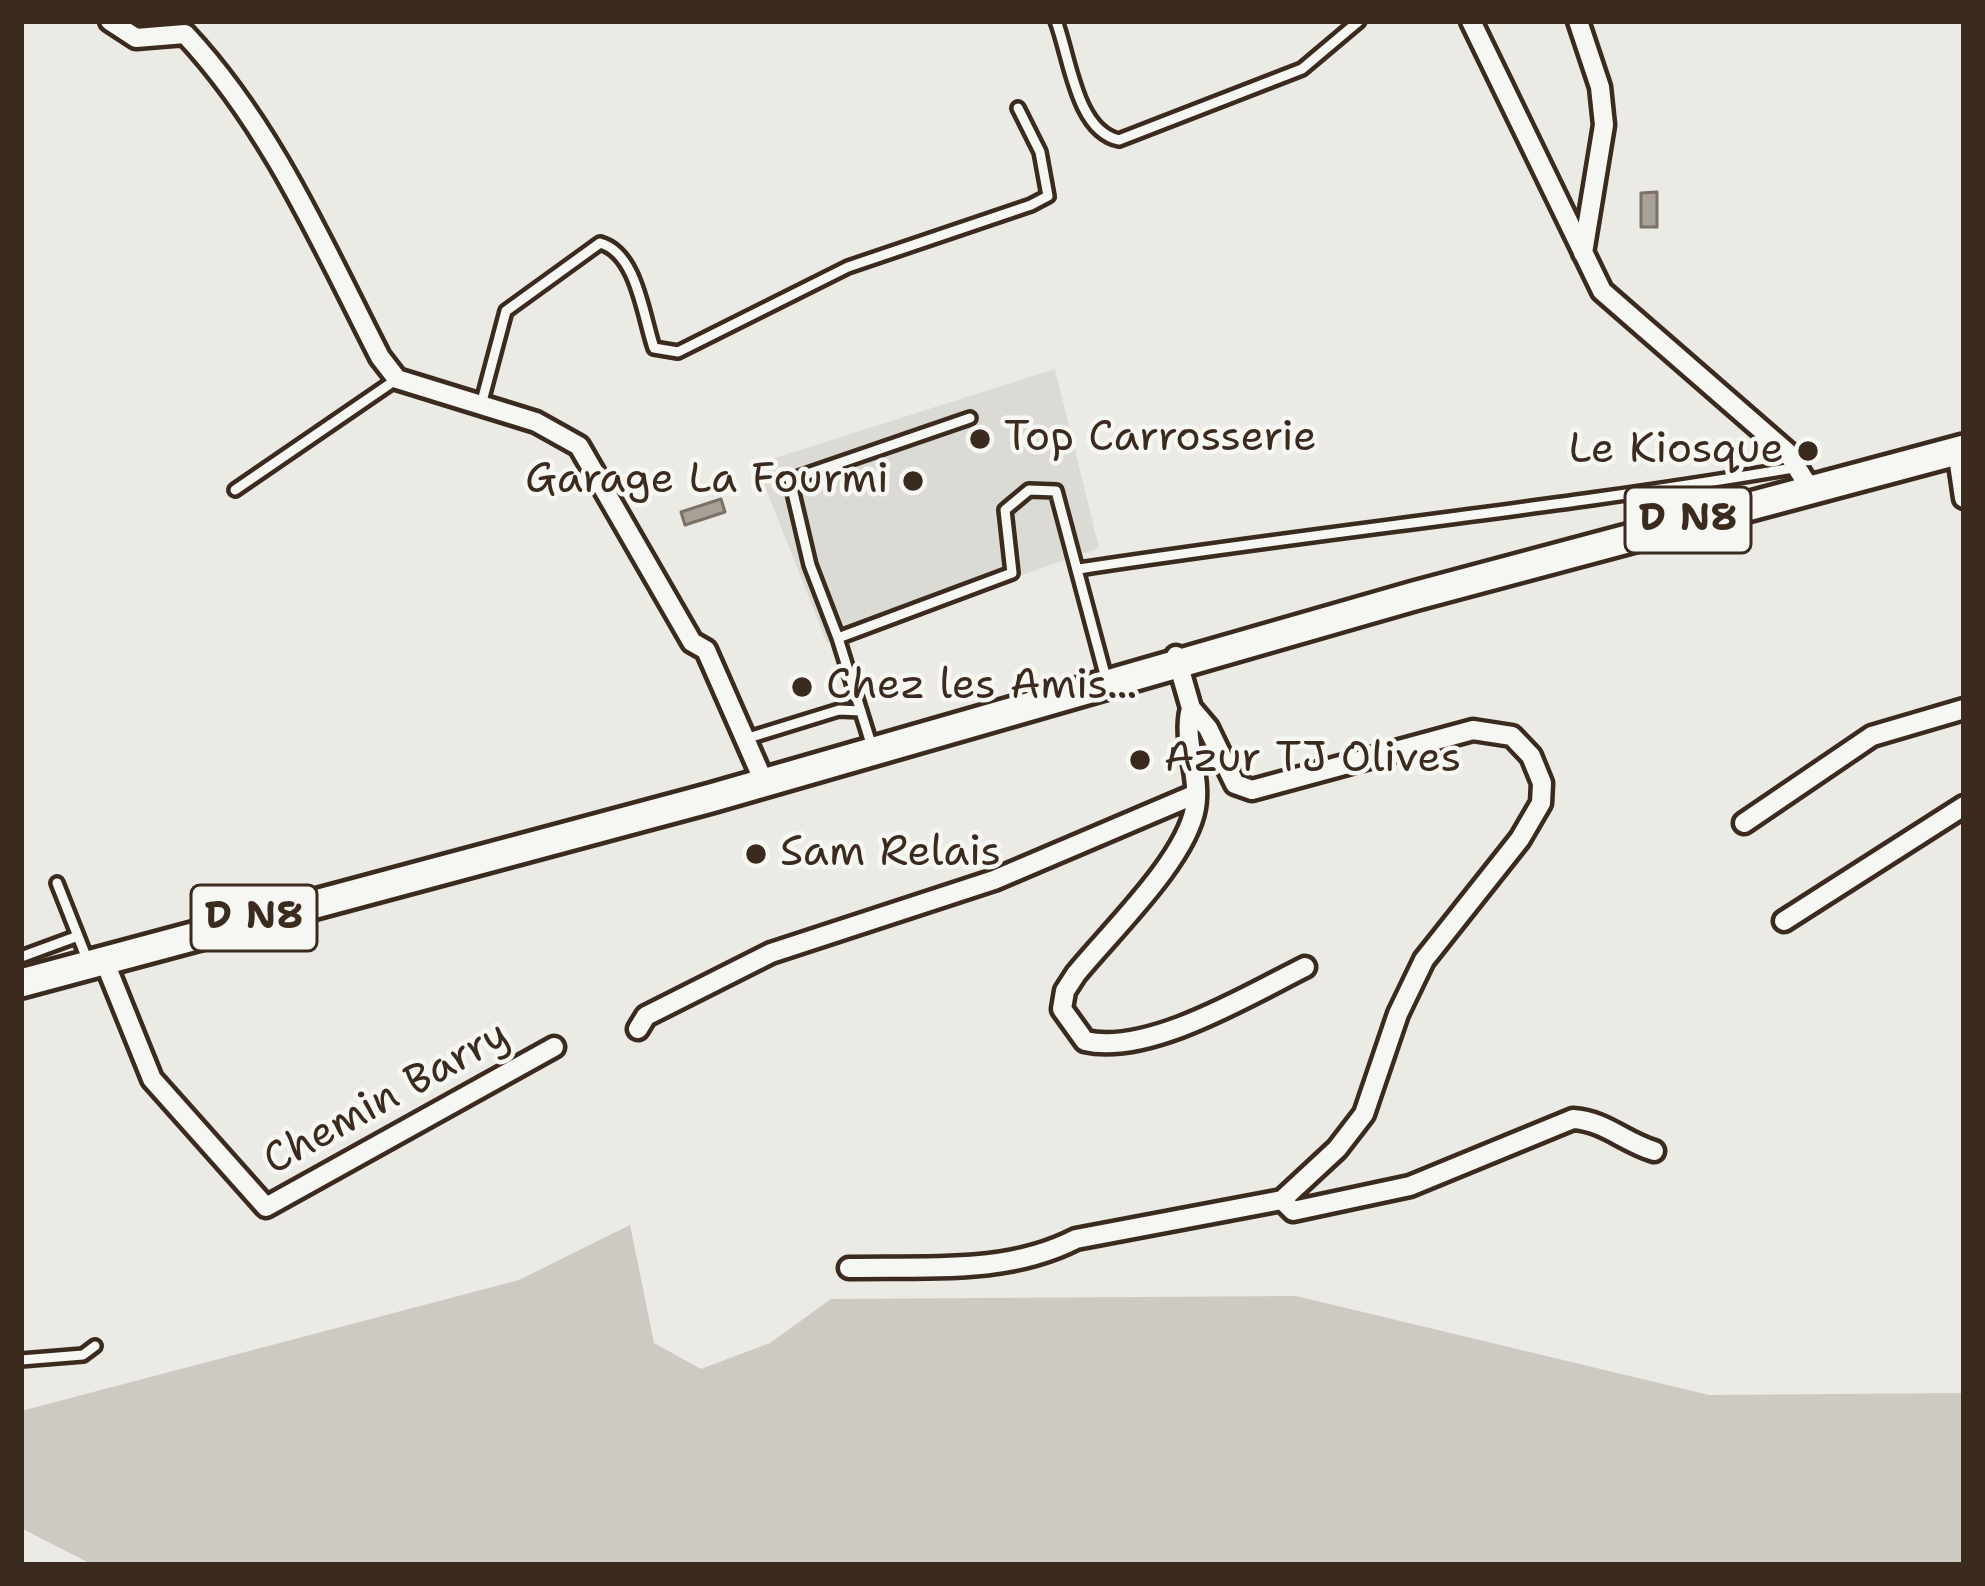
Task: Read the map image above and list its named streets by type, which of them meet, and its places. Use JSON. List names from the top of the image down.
{
  "streets": {
    "main road": ["D N8"],
    "street": ["Chemin Barry"]
  },
  "crossings": [
    ["D N8", "Chemin Barry"]
  ],
  "places": [
    "Top Carrosserie",
    "Le Kiosque",
    "Garage La Fourmi",
    "Chez les Amis...",
    "Azur TJ Olives",
    "Sam Relais"
  ]
}
